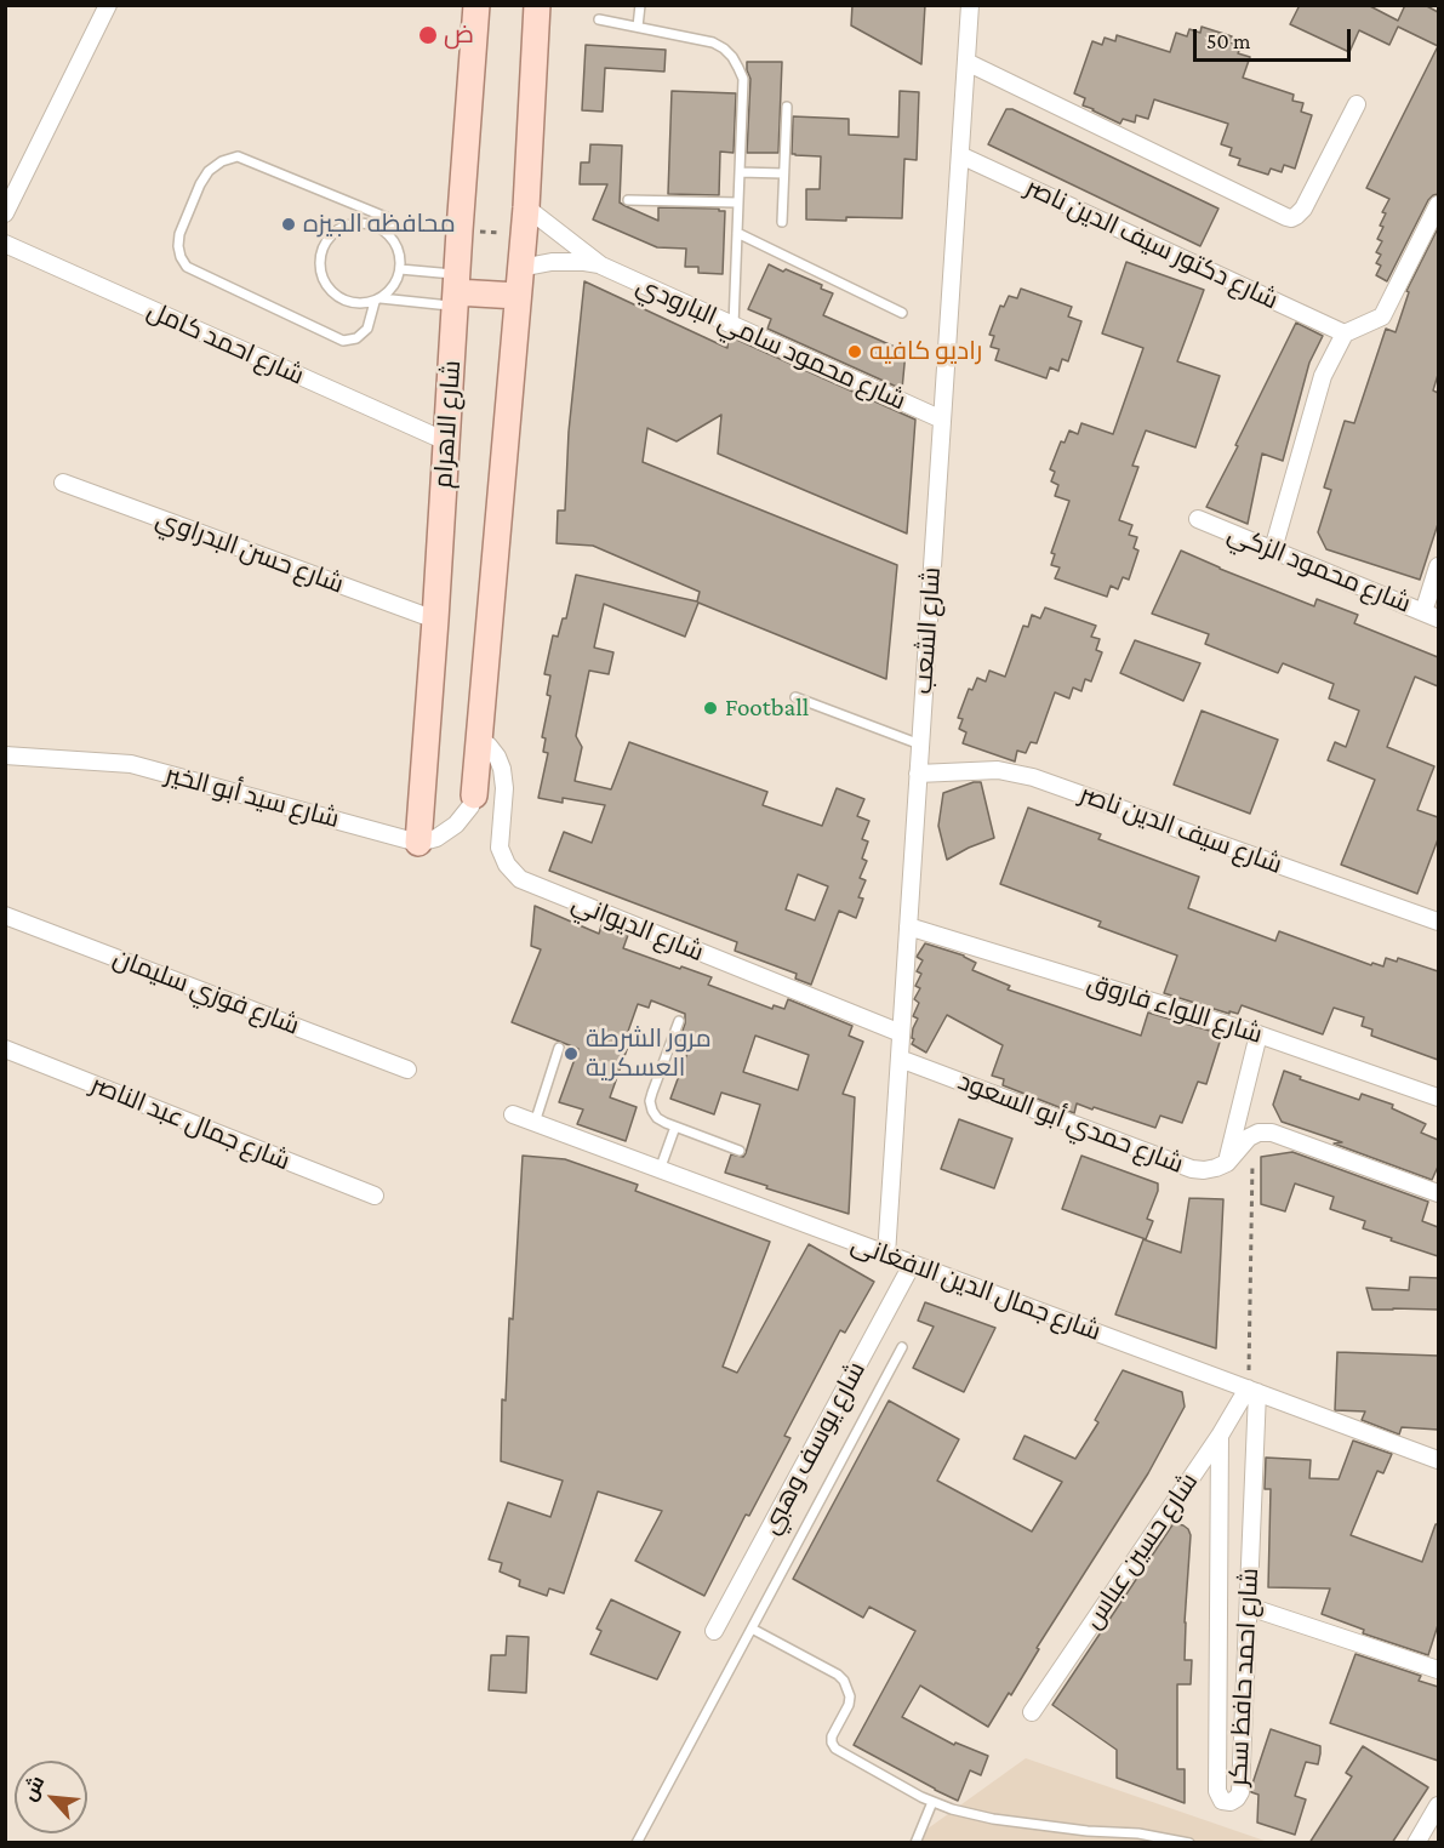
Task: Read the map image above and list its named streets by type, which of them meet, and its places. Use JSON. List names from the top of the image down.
{
  "streets": {
    "main road": ["شارع الاهرام"],
    "street": [
      "شارع دكتور سيف الدين ناصر",
      "شارع احمد كامل",
      "شارع محمود سامي البارودي",
      "شارع حسن البدراوي",
      "شارع محمود الزكي",
      "شارع الشعب",
      "شارع سيد أبو الخير",
      "شارع سيف الدين ناصر",
      "شارع الديواني",
      "شارع فوزي سليمان",
      "شارع اللواء فاروق",
      "شارع جمال عبد الناصر",
      "شارع حمدي أبو السعود",
      "شارع جمال الدين الافغانى",
      "شارع يوسف وهبي",
      "شارع حسين عباس",
      "شارع احمد حافظ سكر"
    ]
  },
  "crossings": [
    ["شارع دكتور سيف الدين ناصر", "شارع الشعب"],
    ["شارع احمد كامل", "شارع الاهرام"],
    ["شارع محمود سامي البارودي", "شارع الشعب"],
    ["شارع الاهرام", "شارع حسن البدراوي"],
    ["شارع الاهرام", "شارع سيد أبو الخير"],
    ["شارع الشعب", "شارع سيف الدين ناصر"],
    ["شارع الشعب", "شارع الديواني"],
    ["شارع الشعب", "شارع اللواء فاروق"],
    ["شارع الشعب", "شارع حمدي أبو السعود"],
    ["شارع الشعب", "شارع جمال الدين الافغانى"],
    ["شارع جمال الدين الافغانى", "شارع يوسف وهبي"],
    ["شارع جمال الدين الافغانى", "شارع حسين عباس"],
    ["شارع جمال الدين الافغانى", "شارع احمد حافظ سكر"],
    ["شارع حسين عباس", "شارع احمد حافظ سكر"]
  ],
  "places": [
    "ض",
    "محافظه الجيزه",
    "راديو كافيه",
    "Football",
    "مرور الشرطة العسكرية"
  ],
  "scale_bar": "50 m",
  "north": "top left"
}
